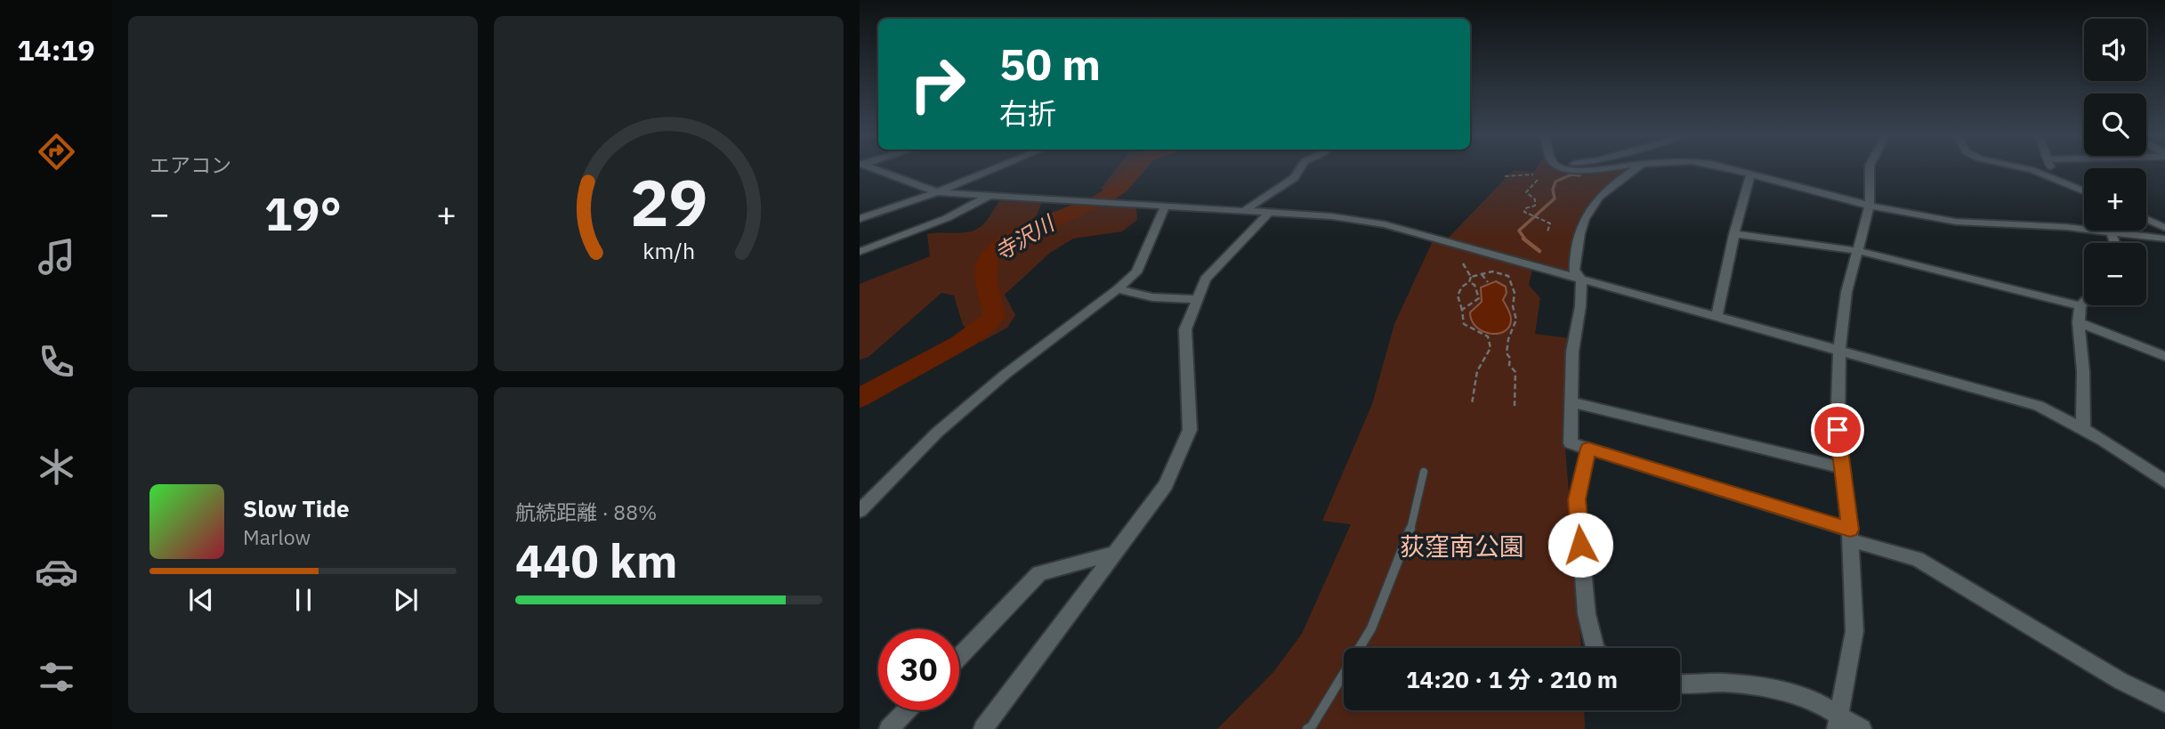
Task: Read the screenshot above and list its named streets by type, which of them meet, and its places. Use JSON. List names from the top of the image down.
{
  "water": ["寺沢川"],
  "parks": ["荻窪南公園"],
  "page": {
    "tabs": "14:19",
    "tile": [
      "エアコン",
      ["航続距離 · 88%", "440 km"]
    ],
    "map_buttons": ["+", "−"],
    "turn": ["50 m", "右折"],
    "heat": ["−", "19°", "+"],
    "song": ["Slow Tide", "Marlow"],
    "limit": "30",
    "trip": "14:20 · 1 分 · 210 m",
    "gauge": ["29", "km/h"]
  }
}
